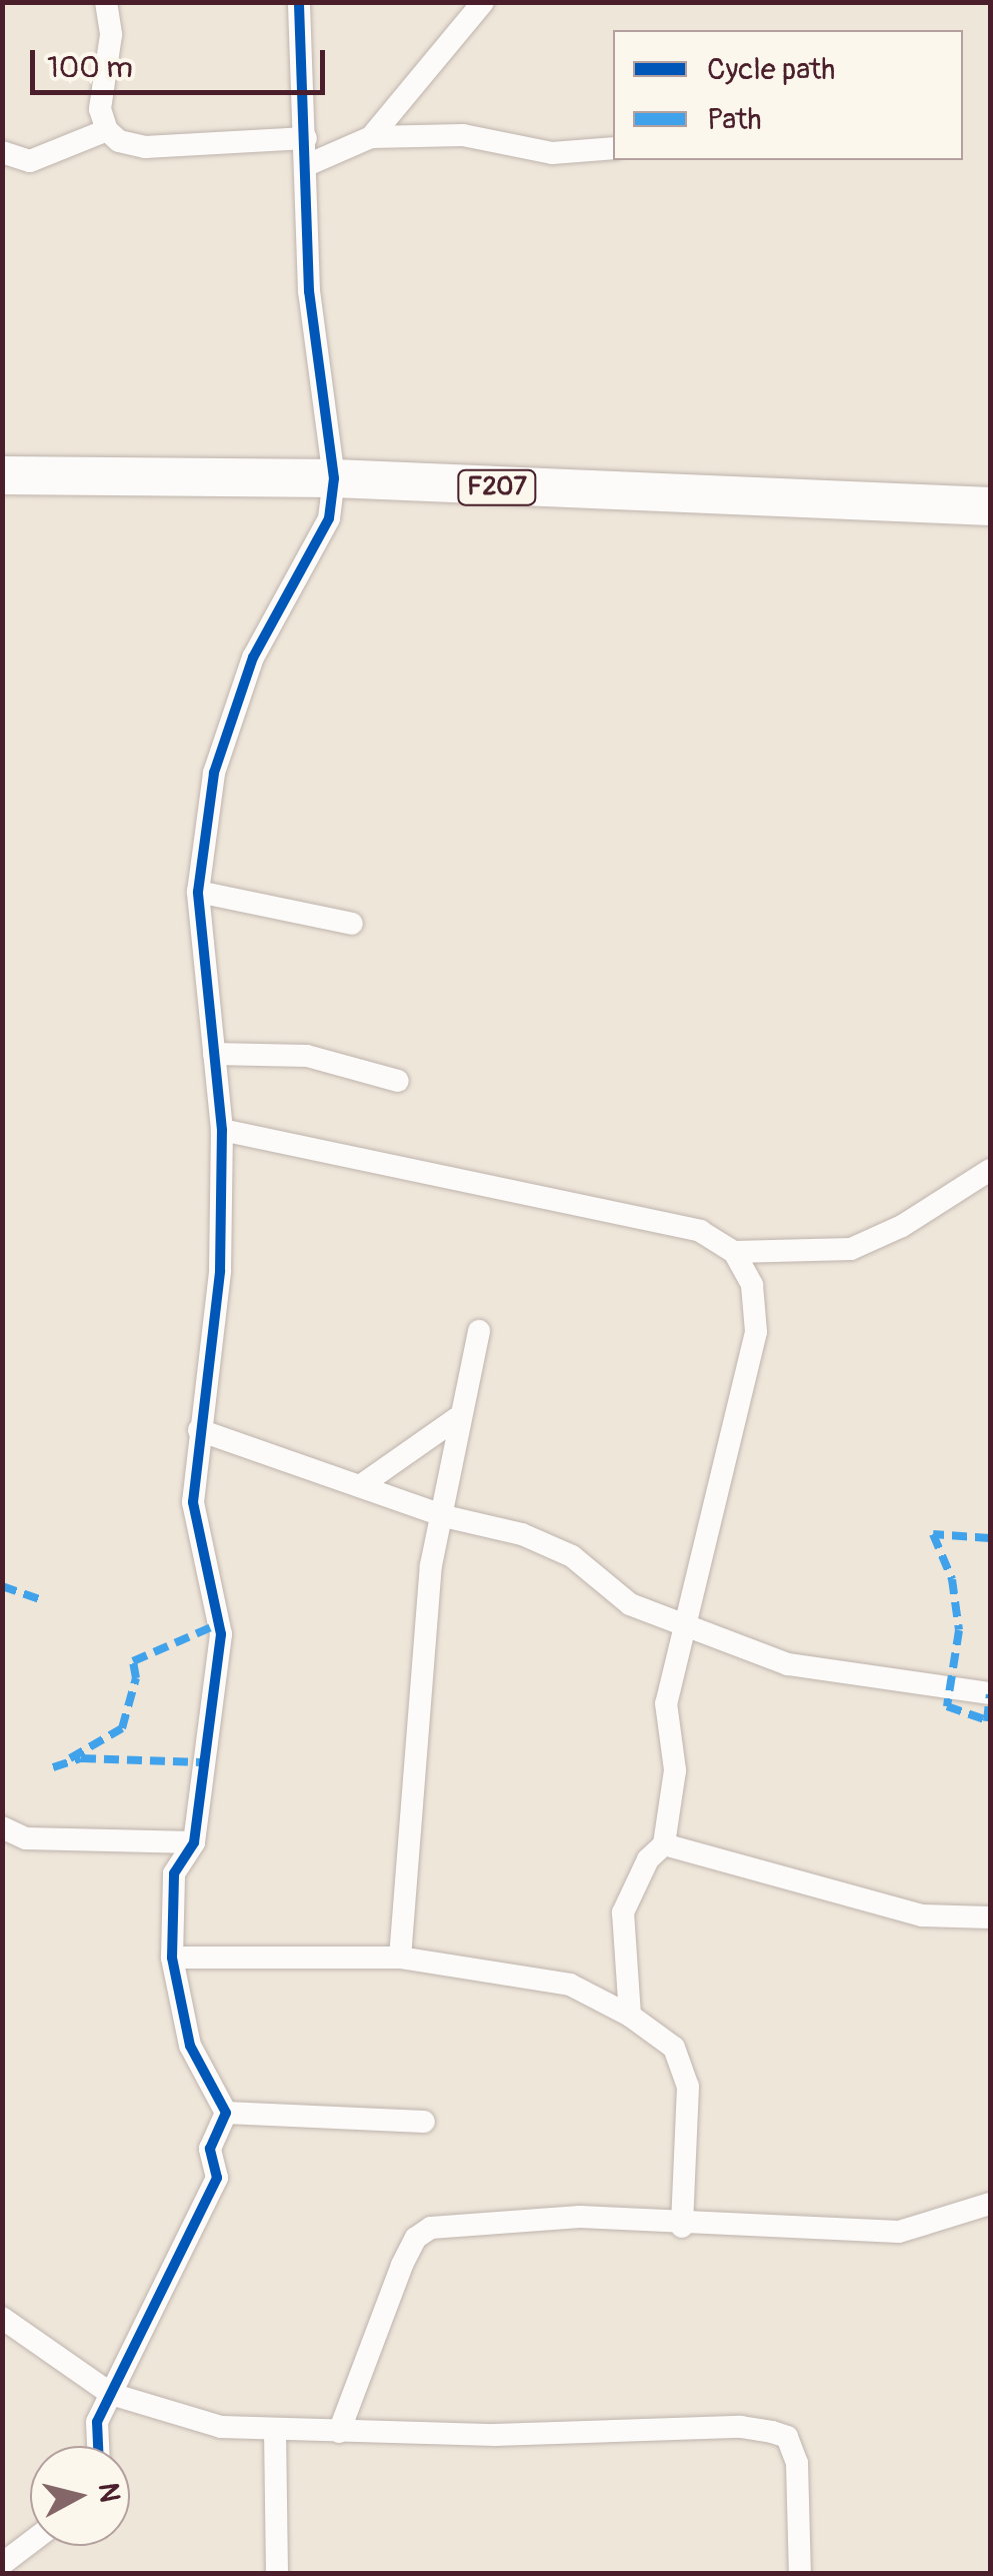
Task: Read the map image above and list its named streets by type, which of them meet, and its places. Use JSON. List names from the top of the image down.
{
  "streets": {
    "main road": ["F207"]
  },
  "legend": ["Cycle path", "Path"],
  "scale_bar": "100 m",
  "north": "right"
}
